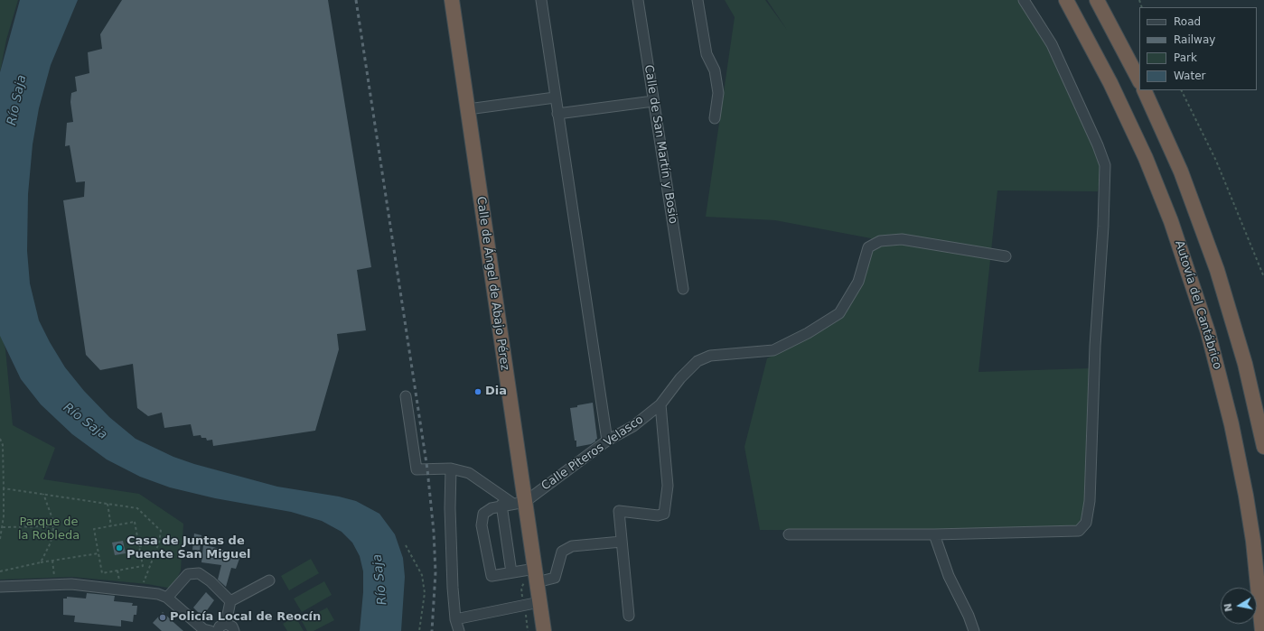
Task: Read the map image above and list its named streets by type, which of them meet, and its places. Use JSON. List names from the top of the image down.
{
  "streets": {
    "highway": ["Calle de Ángel de Abajo Pérez", "Autovía del Cantábrico"],
    "street": ["Calle de San Martín y Bosio", "Calle Piteros Velasco"]
  },
  "crossings": [
    ["Calle de Ángel de Abajo Pérez", "Calle Piteros Velasco"]
  ],
  "water": ["Río Saja"],
  "parks": ["Parque de la Robleda"],
  "places": ["Dia", "Casa de Juntas de Puente San Miguel", "Policía Local de Reocín"],
  "legend": [
    "Road",
    "Railway",
    "Park",
    "Water"
  ],
  "north": "left"
}
